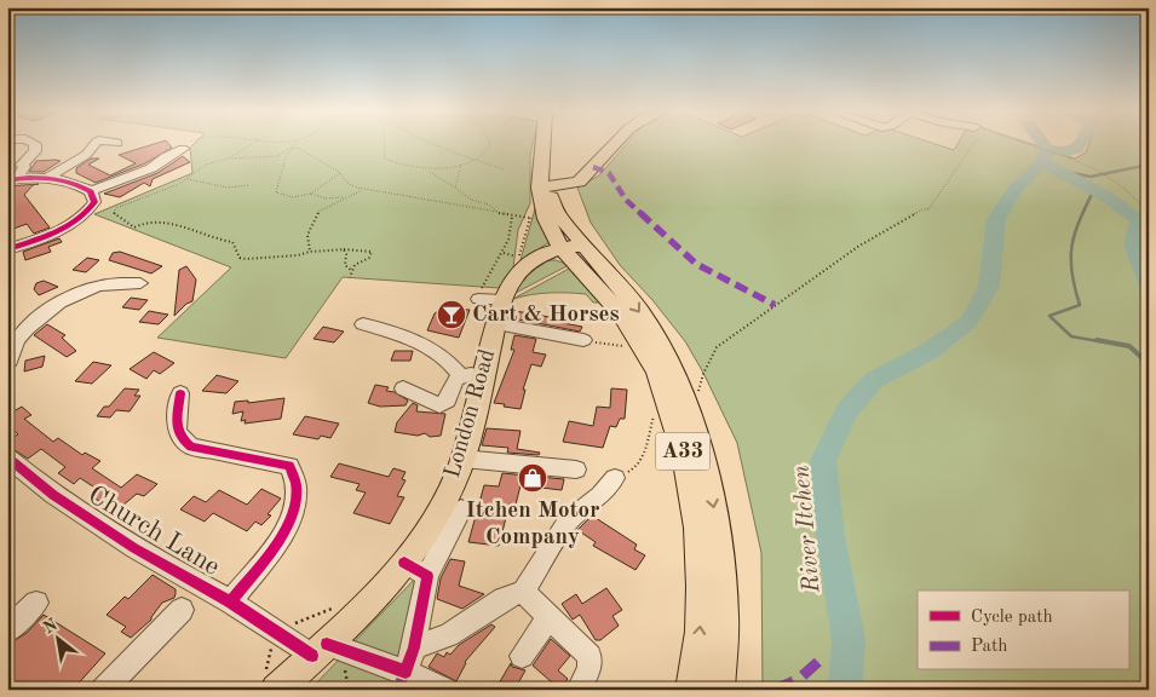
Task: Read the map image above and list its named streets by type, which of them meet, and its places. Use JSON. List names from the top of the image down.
{
  "streets": {
    "main road": ["London Road", "A33"],
    "street": ["Church Lane"]
  },
  "crossings": [
    ["London Road", "A33"],
    ["London Road", "Church Lane"]
  ],
  "water": ["River Itchen"],
  "places": {
    "bar": ["Cart & Horses"],
    "shop": ["Itchen Motor Company"]
  },
  "legend": ["Cycle path", "Path"],
  "north": "top left"
}
